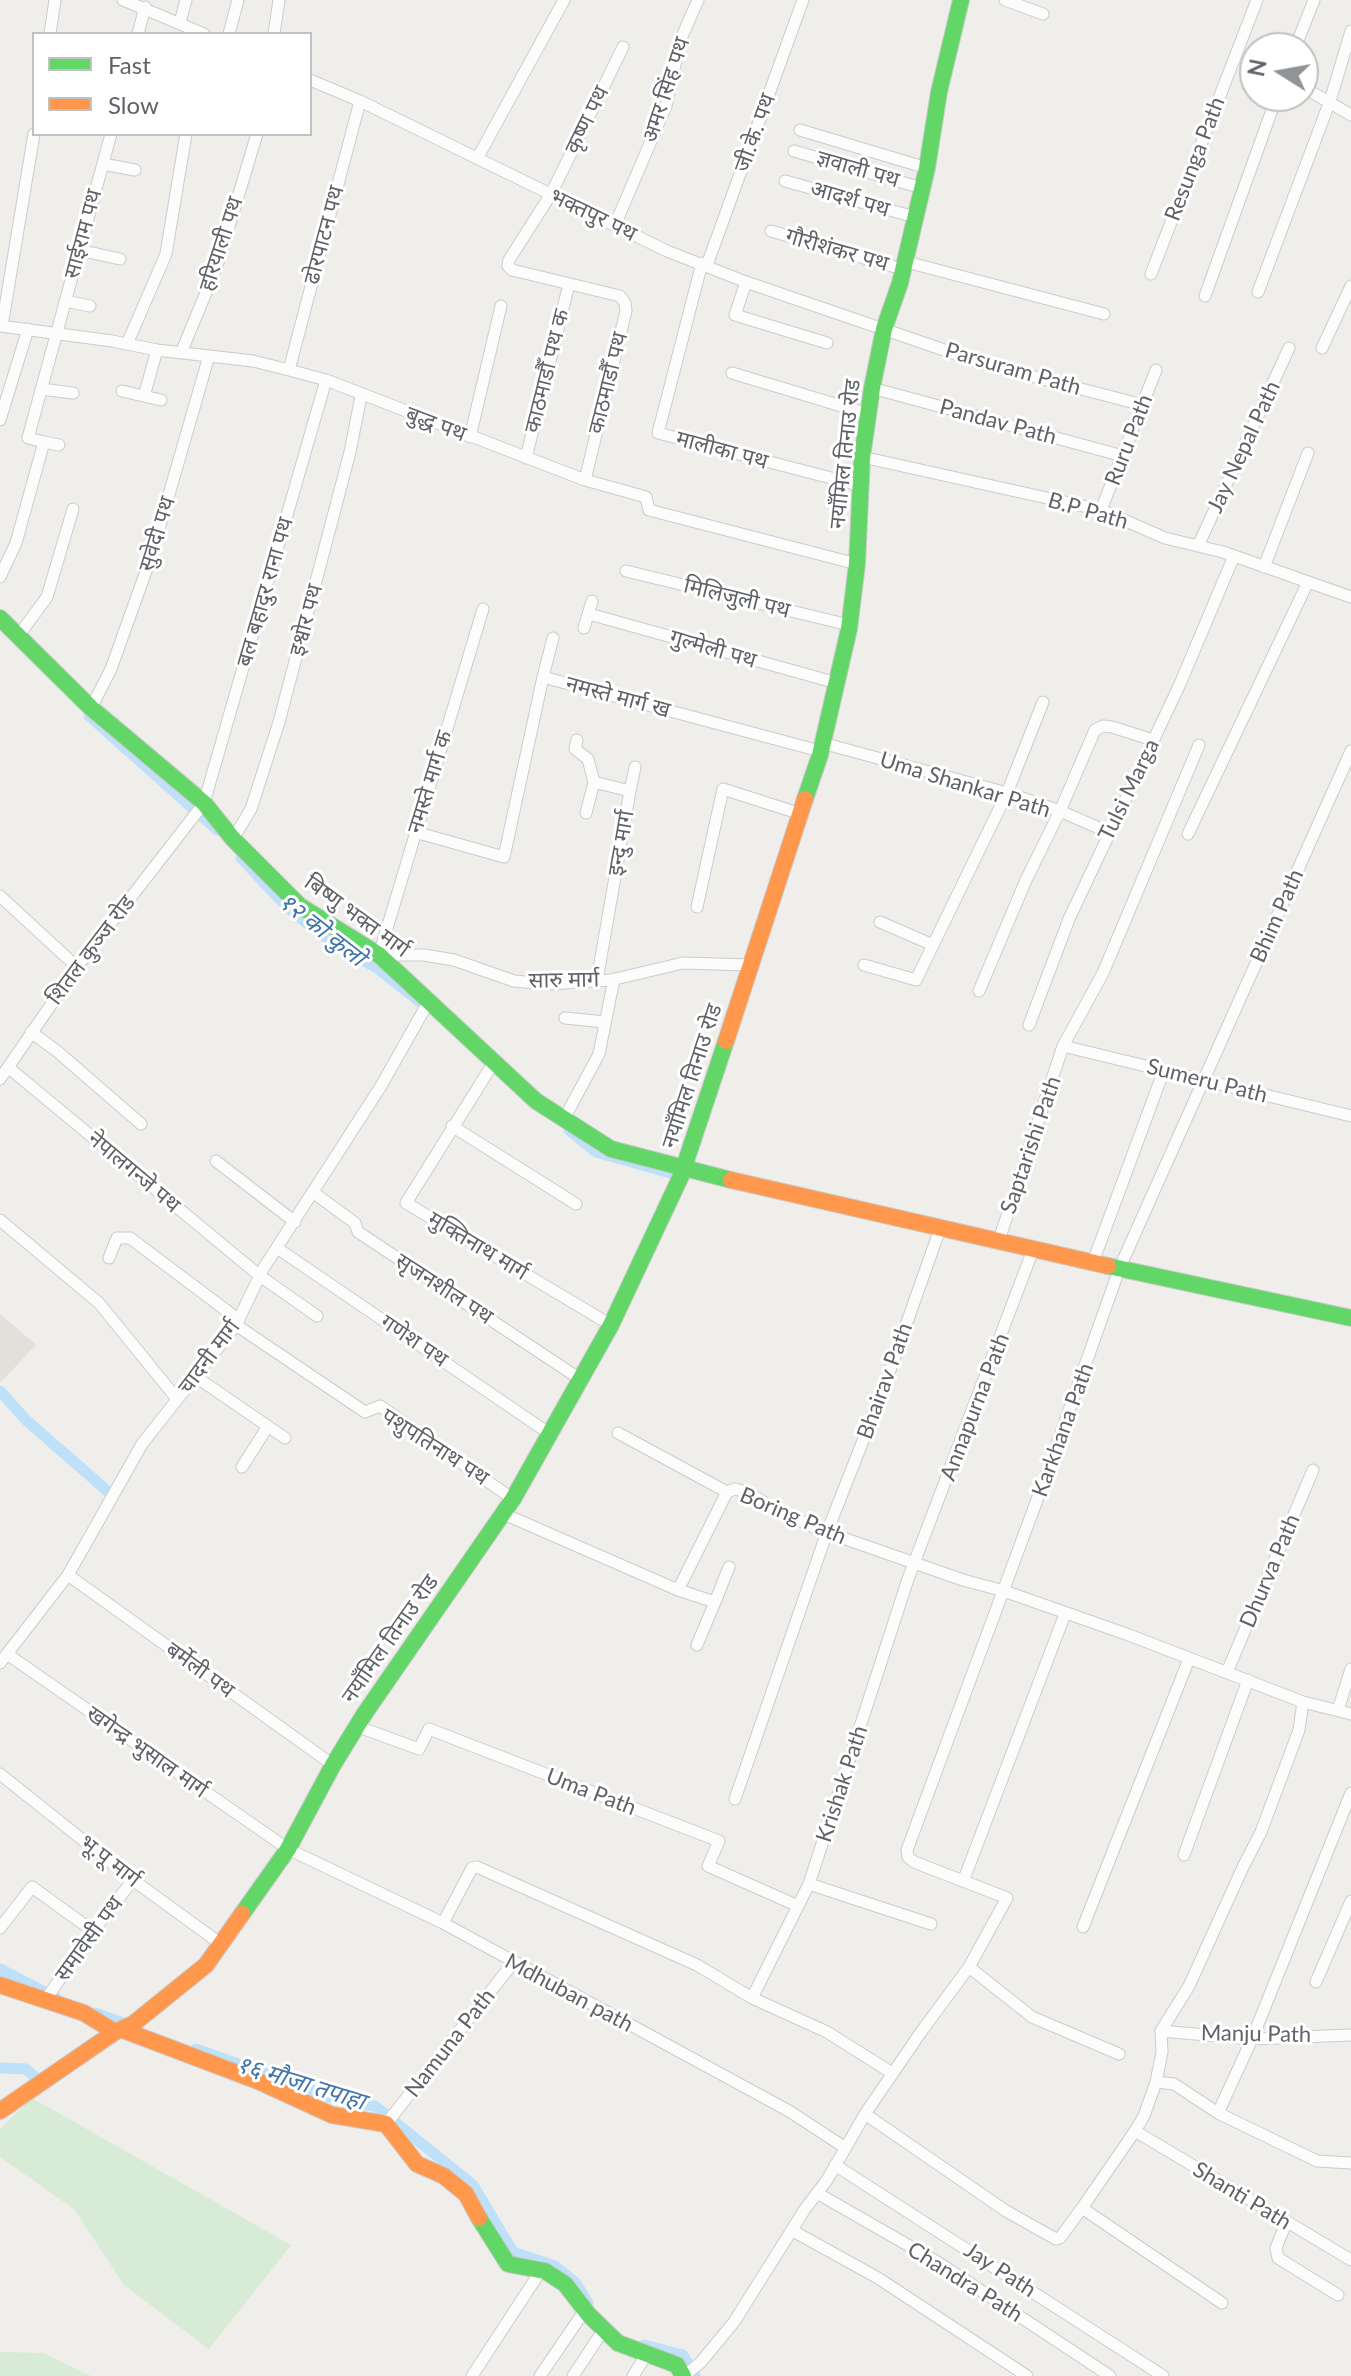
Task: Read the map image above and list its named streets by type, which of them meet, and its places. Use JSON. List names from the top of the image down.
{
  "streets": {
    "street": [
      "अमर सिंह पथ",
      "कृष्ण पथ",
      "जी.के. पथ",
      "Resunga Path",
      "ज्ञवाली पथ",
      "आदर्श पथ",
      "भक्तपुर पथ",
      "साईराम पथ",
      "ढोरपाटन पथ",
      "हरियाली पथ",
      "गौरीशंकर पथ",
      "Parsuram Path",
      "काठमाडौँ पथ क",
      "काठमाडौँ पथ",
      "Pandav Path",
      "बुद्ध पथ",
      "Ruru Path",
      "Jay Nepal Path",
      "मालीका पथ",
      "नयाँमिल तिनाउ रोड",
      "B.P Path",
      "सुवेदी पथ",
      "बल बहादुर राना पथ",
      "मिलिजुली पथ",
      "इश्वोर पथ",
      "गुल्मेली पथ",
      "नमस्ते मार्ग ख",
      "नमस्ते मार्ग क",
      "Uma Shankar Path",
      "Tulsi Marga",
      "इन्दु मार्ग",
      "बिष्णु भक्त मार्ग",
      "Bhim Path",
      "शितल कुञ्ज रोड",
      "सारु मार्ग",
      "Sumeru Path",
      "Saptarishi Path",
      "नेपालगन्जे पथ",
      "मुक्तिनाथ मार्ग",
      "सृजनशील पथ",
      "गणेश पथ",
      "चादनी मार्ग",
      "Bhairav Path",
      "Annapurna Path",
      "Karkhana Path",
      "पशुपतिनाथ पथ",
      "Boring Path",
      "Dhurva Path",
      "बर्मेली पथ",
      "खगेन्द्र भुसाल मार्ग",
      "Krishak Path",
      "Uma Path",
      "भू.पू मार्ग",
      "समावेसी पथ",
      "Mdhuban path",
      "Manju Path",
      "Namuna Path",
      "Shanti Path",
      "Jay Path",
      "Chandra Path"
    ]
  },
  "crossings": [
    ["अमर सिंह पथ", "भक्तपुर पथ"],
    ["कृष्ण पथ", "भक्तपुर पथ"],
    ["कृष्ण पथ", "काठमाडौँ पथ"],
    ["जी.के. पथ", "भक्तपुर पथ"],
    ["जी.के. पथ", "मालीका पथ"],
    ["ज्ञवाली पथ", "नयाँमिल तिनाउ रोड"],
    ["आदर्श पथ", "नयाँमिल तिनाउ रोड"],
    ["भक्तपुर पथ", "ढोरपाटन पथ"],
    ["भक्तपुर पथ", "Parsuram Path"],
    ["भक्तपुर पथ", "काठमाडौँ पथ"],
    ["भक्तपुर पथ", "मालीका पथ"],
    ["भक्तपुर पथ", "नयाँमिल तिनाउ रोड"],
    ["साईराम पथ", "बुद्ध पथ"],
    ["ढोरपाटन पथ", "बुद्ध पथ"],
    ["हरियाली पथ", "बुद्ध पथ"],
    ["गौरीशंकर पथ", "नयाँमिल तिनाउ रोड"],
    ["Parsuram Path", "Ruru Path"],
    ["Parsuram Path", "नयाँमिल तिनाउ रोड"],
    ["काठमाडौँ पथ क", "काठमाडौँ पथ"],
    ["काठमाडौँ पथ क", "बुद्ध पथ"],
    ["काठमाडौँ पथ", "बुद्ध पथ"],
    ["Pandav Path", "Ruru Path"],
    ["Pandav Path", "नयाँमिल तिनाउ रोड"],
    ["बुद्ध पथ", "नयाँमिल तिनाउ रोड"],
    ["बुद्ध पथ", "सुवेदी पथ"],
    ["बुद्ध पथ", "बल बहादुर राना पथ"],
    ["बुद्ध पथ", "इश्वोर पथ"],
    ["Ruru Path", "B.P Path"],
    ["Jay Nepal Path", "B.P Path"],
    ["मालीका पथ", "नयाँमिल तिनाउ रोड"],
    ["नयाँमिल तिनाउ रोड", "B.P Path"],
    ["नयाँमिल तिनाउ रोड", "मिलिजुली पथ"],
    ["नयाँमिल तिनाउ रोड", "गुल्मेली पथ"],
    ["नयाँमिल तिनाउ रोड", "नमस्ते मार्ग ख"],
    ["नयाँमिल तिनाउ रोड", "Uma Shankar Path"],
    ["नयाँमिल तिनाउ रोड", "बिष्णु भक्त मार्ग"],
    ["नयाँमिल तिनाउ रोड", "सारु मार्ग"],
    ["नयाँमिल तिनाउ रोड", "मुक्तिनाथ मार्ग"],
    ["नयाँमिल तिनाउ रोड", "सृजनशील पथ"],
    ["नयाँमिल तिनाउ रोड", "गणेश पथ"],
    ["नयाँमिल तिनाउ रोड", "पशुपतिनाथ पथ"],
    ["नयाँमिल तिनाउ रोड", "बर्मेली पथ"],
    ["नयाँमिल तिनाउ रोड", "खगेन्द्र भुसाल मार्ग"],
    ["नयाँमिल तिनाउ रोड", "Uma Path"],
    ["नयाँमिल तिनाउ रोड", "भू.पू मार्ग"],
    ["नयाँमिल तिनाउ रोड", "Mdhuban path"],
    ["B.P Path", "Tulsi Marga"],
    ["सुवेदी पथ", "बिष्णु भक्त मार्ग"],
    ["बल बहादुर राना पथ", "बिष्णु भक्त मार्ग"],
    ["बल बहादुर राना पथ", "शितल कुञ्ज रोड"],
    ["इश्वोर पथ", "बिष्णु भक्त मार्ग"],
    ["नमस्ते मार्ग ख", "नमस्ते मार्ग क"],
    ["नमस्ते मार्ग ख", "Uma Shankar Path"],
    ["नमस्ते मार्ग क", "बिष्णु भक्त मार्ग"],
    ["नमस्ते मार्ग क", "सारु मार्ग"],
    ["इन्दु मार्ग", "सारु मार्ग"],
    ["बिष्णु भक्त मार्ग", "Bhim Path"],
    ["बिष्णु भक्त मार्ग", "शितल कुञ्ज रोड"],
    ["बिष्णु भक्त मार्ग", "सारु मार्ग"],
    ["बिष्णु भक्त मार्ग", "Saptarishi Path"],
    ["बिष्णु भक्त मार्ग", "मुक्तिनाथ मार्ग"],
    ["बिष्णु भक्त मार्ग", "चादनी मार्ग"],
    ["बिष्णु भक्त मार्ग", "Bhairav Path"],
    ["बिष्णु भक्त मार्ग", "Annapurna Path"],
    ["बिष्णु भक्त मार्ग", "Karkhana Path"],
    ["Bhim Path", "Sumeru Path"],
    ["Bhim Path", "Karkhana Path"],
    ["शितल कुञ्ज रोड", "नेपालगन्जे पथ"],
    ["Sumeru Path", "Saptarishi Path"],
    ["नेपालगन्जे पथ", "चादनी मार्ग"],
    ["सृजनशील पथ", "चादनी मार्ग"],
    ["गणेश पथ", "चादनी मार्ग"],
    ["चादनी मार्ग", "पशुपतिनाथ पथ"],
    ["चादनी मार्ग", "बर्मेली पथ"],
    ["चादनी मार्ग", "खगेन्द्र भुसाल मार्ग"],
    ["Bhairav Path", "Boring Path"],
    ["Annapurna Path", "Boring Path"],
    ["Annapurna Path", "Krishak Path"],
    ["Karkhana Path", "Boring Path"],
    ["Boring Path", "Dhurva Path"],
    ["Boring Path", "Krishak Path"],
    ["खगेन्द्र भुसाल मार्ग", "Mdhuban path"],
    ["Krishak Path", "Uma Path"],
    ["भू.पू मार्ग", "समावेसी पथ"],
    ["Mdhuban path", "Namuna Path"]
  ],
  "water": ["१२ को कुलो", "१६ मौजा तपाहा"],
  "legend": ["Fast", "Slow"],
  "north": "left"
}
